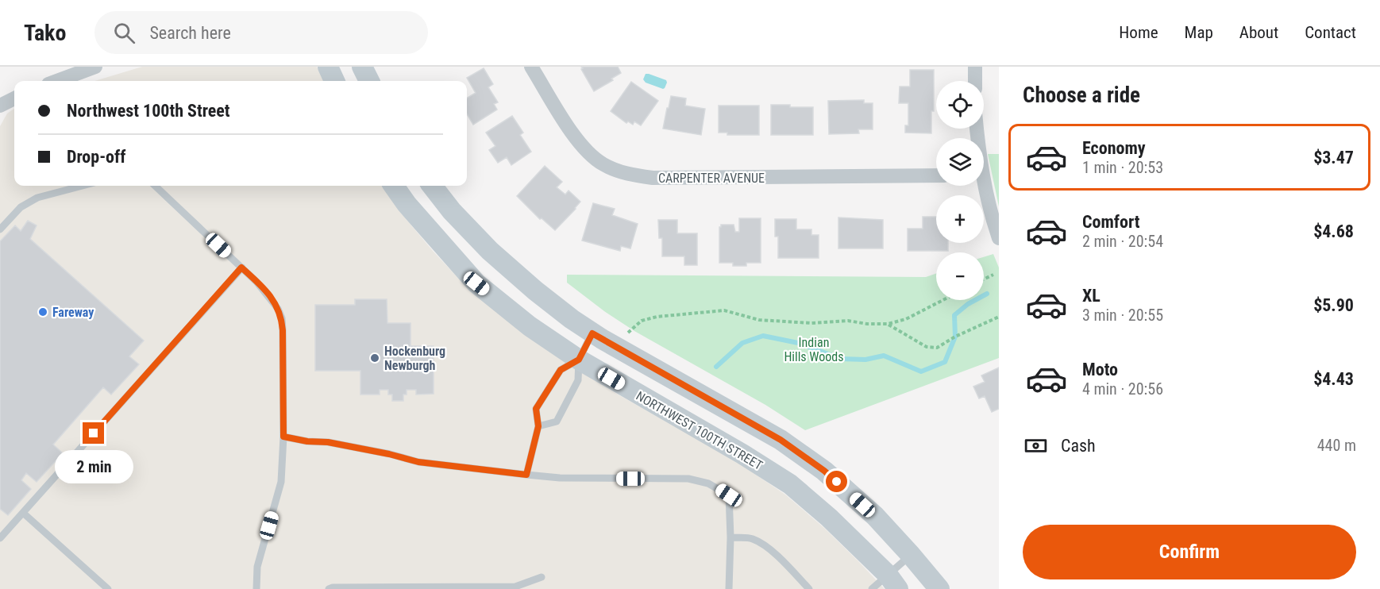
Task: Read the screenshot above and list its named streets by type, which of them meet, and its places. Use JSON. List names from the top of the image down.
{
  "streets": {
    "main road": ["NORTHWEST 100TH STREET"],
    "street": ["CARPENTER AVENUE"]
  },
  "parks": ["Indian Hills Woods"],
  "places": ["Fareway", "Hockenburg Newburgh"],
  "page": {
    "header": "Tako",
    "search": "Search here",
    "nav": [
      "Home",
      "Map",
      "About",
      "Contact"
    ],
    "heading": "Choose a ride",
    "map_buttons": ["+", "−"],
    "banner": ["Northwest 100th Street", "Drop-off"],
    "list": [
      {
        "name": "Economy",
        "note": "1 min · 20:53",
        "value": "$3.47"
      },
      {
        "name": "Comfort",
        "note": "2 min · 20:54",
        "value": "$4.68"
      },
      {
        "name": "XL",
        "note": "3 min · 20:55",
        "value": "$5.90"
      },
      {
        "name": "Moto",
        "note": "4 min · 20:56",
        "value": "$4.43"
      }
    ],
    "pay": ["Cash", "440 m"],
    "bubble": "2 min",
    "buttons": "Confirm"
  }
}
